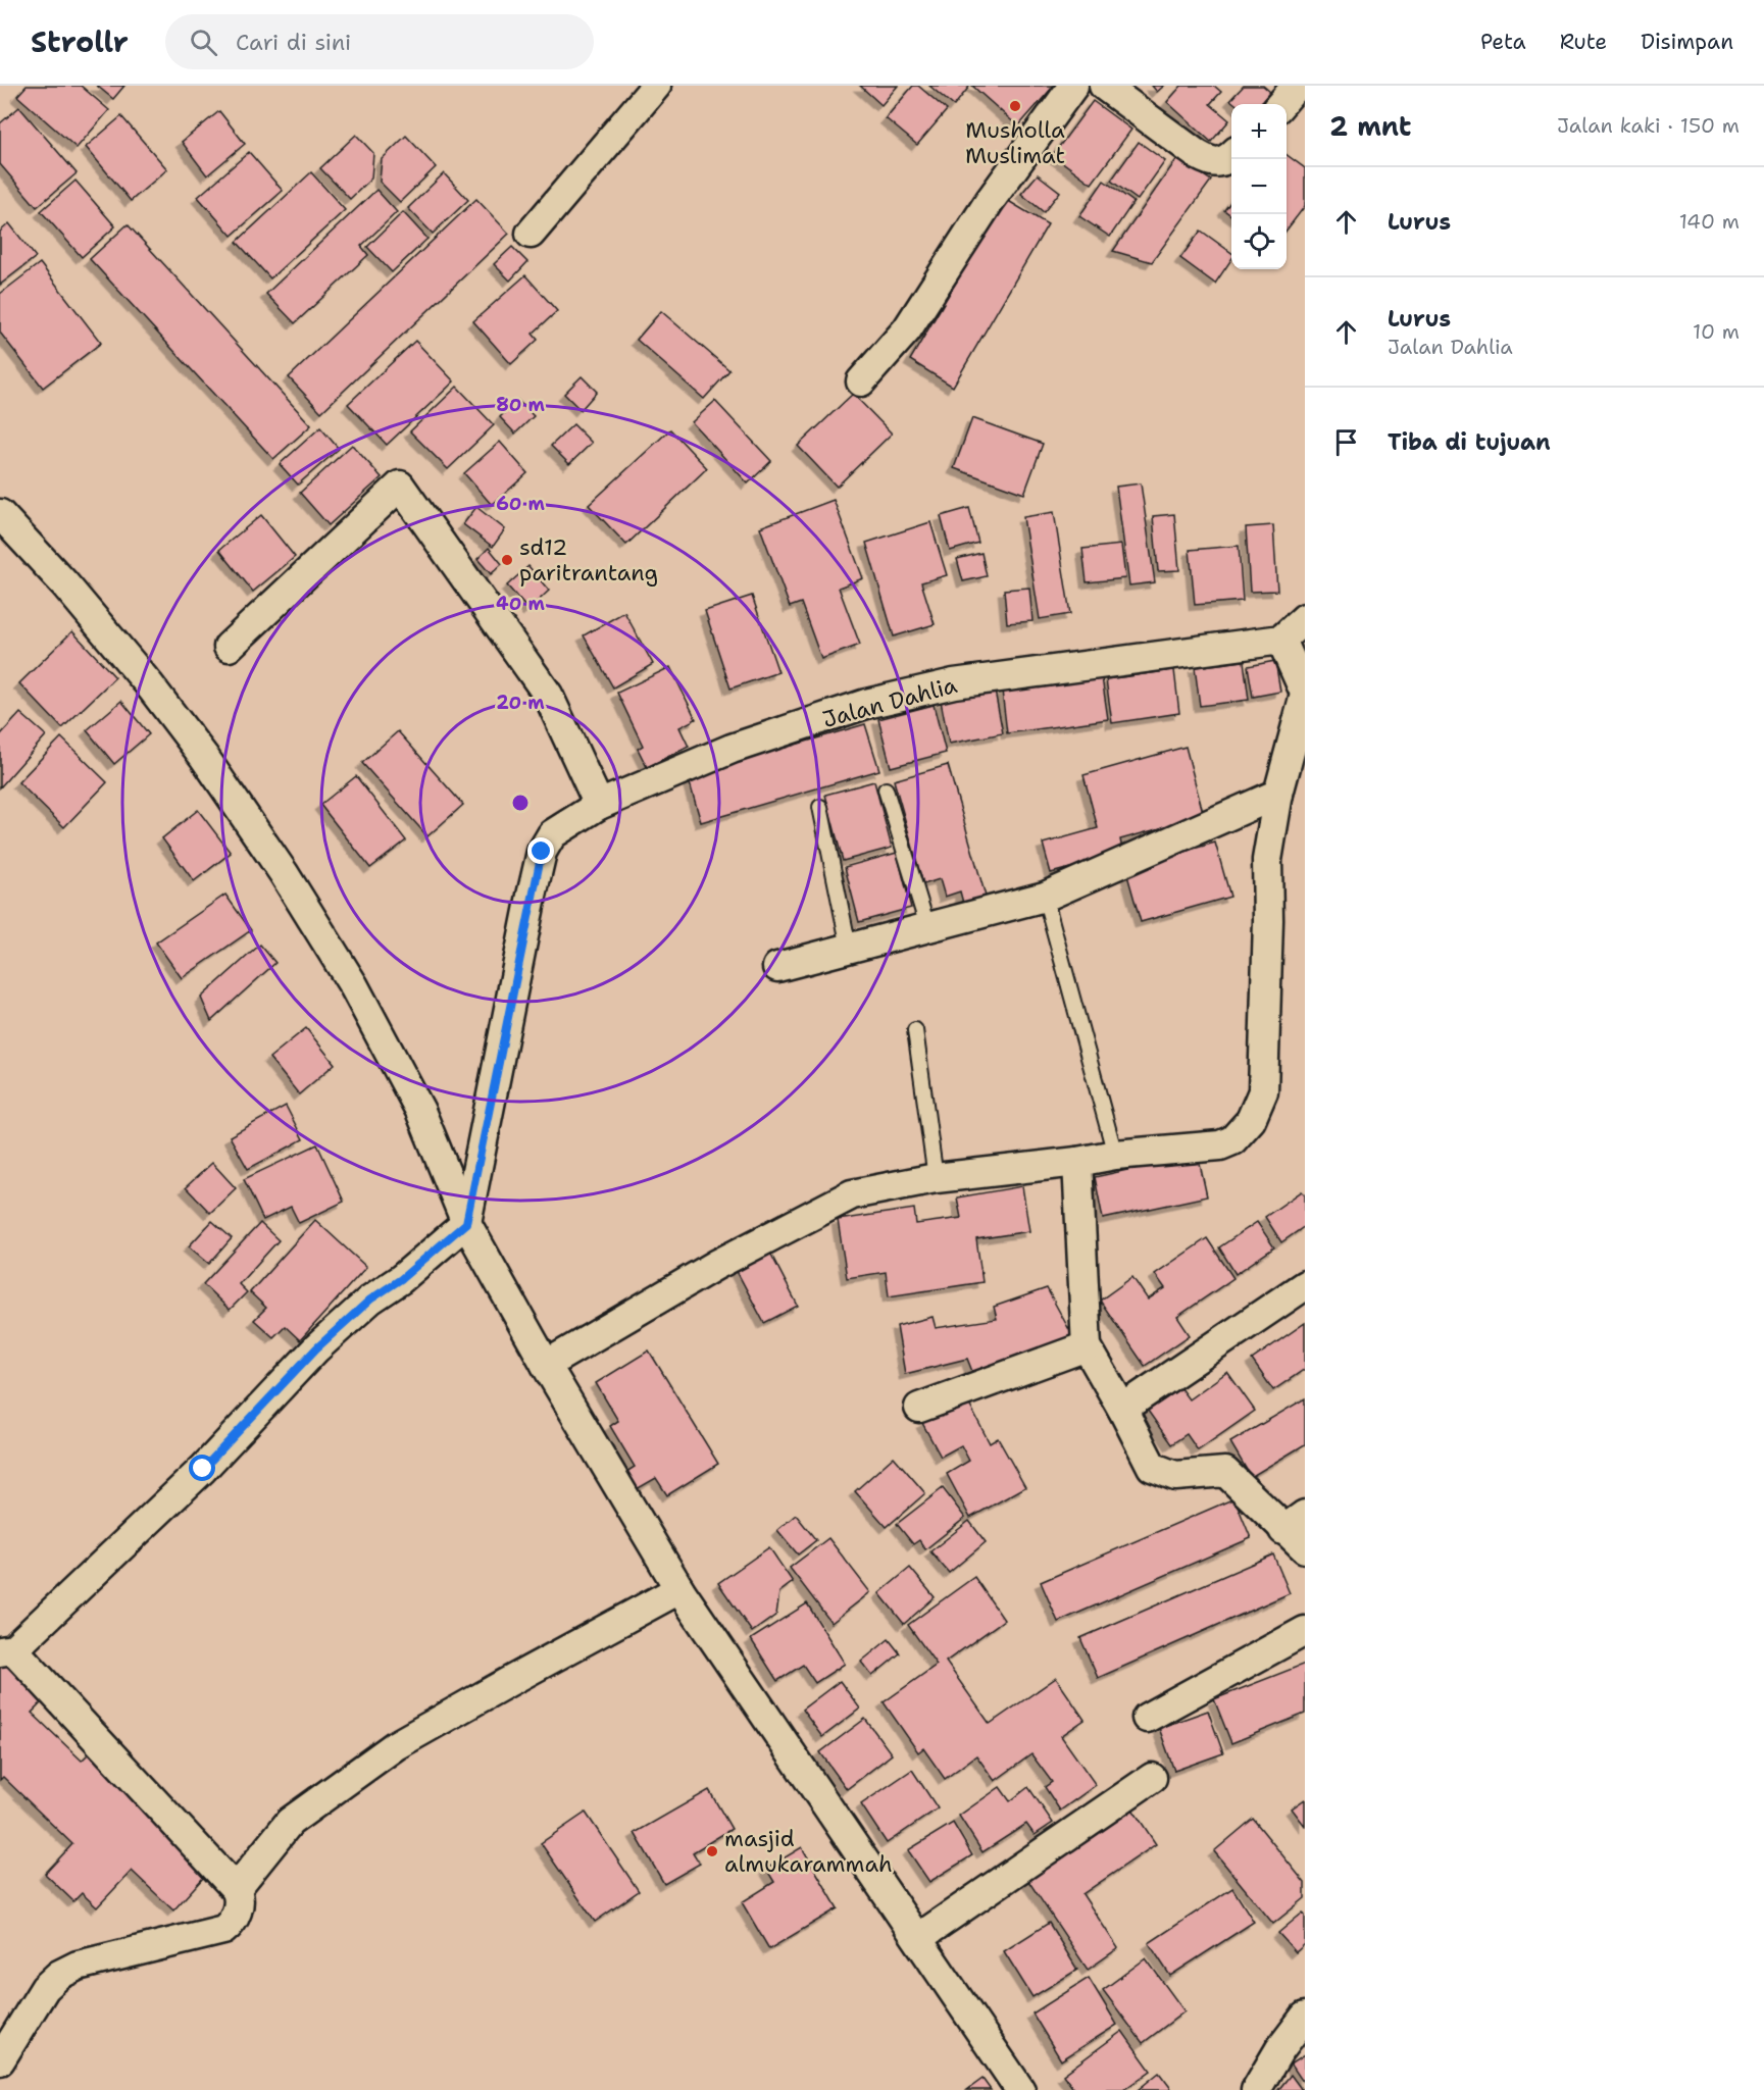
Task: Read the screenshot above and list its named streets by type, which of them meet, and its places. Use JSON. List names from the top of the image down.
{
  "streets": {
    "street": ["Jalan Dahlia"]
  },
  "places": ["Musholla Muslimat", "sd12 paritrantang", "masjid almukarammah"],
  "page": {
    "header": "Strollr",
    "search": "Cari di sini",
    "nav": ["Peta", "Rute", "Disimpan"],
    "heading": ["2 mnt", "Jalan kaki · 150 m"],
    "map_buttons": ["+", "−"],
    "list": [
      ["Lurus", "140 m"],
      ["Lurus", "Jalan Dahlia", "10 m"],
      "Tiba di tujuan"
    ]
  },
  "rings": [
    "80 m",
    "60 m",
    "40 m",
    "20 m"
  ]
}
